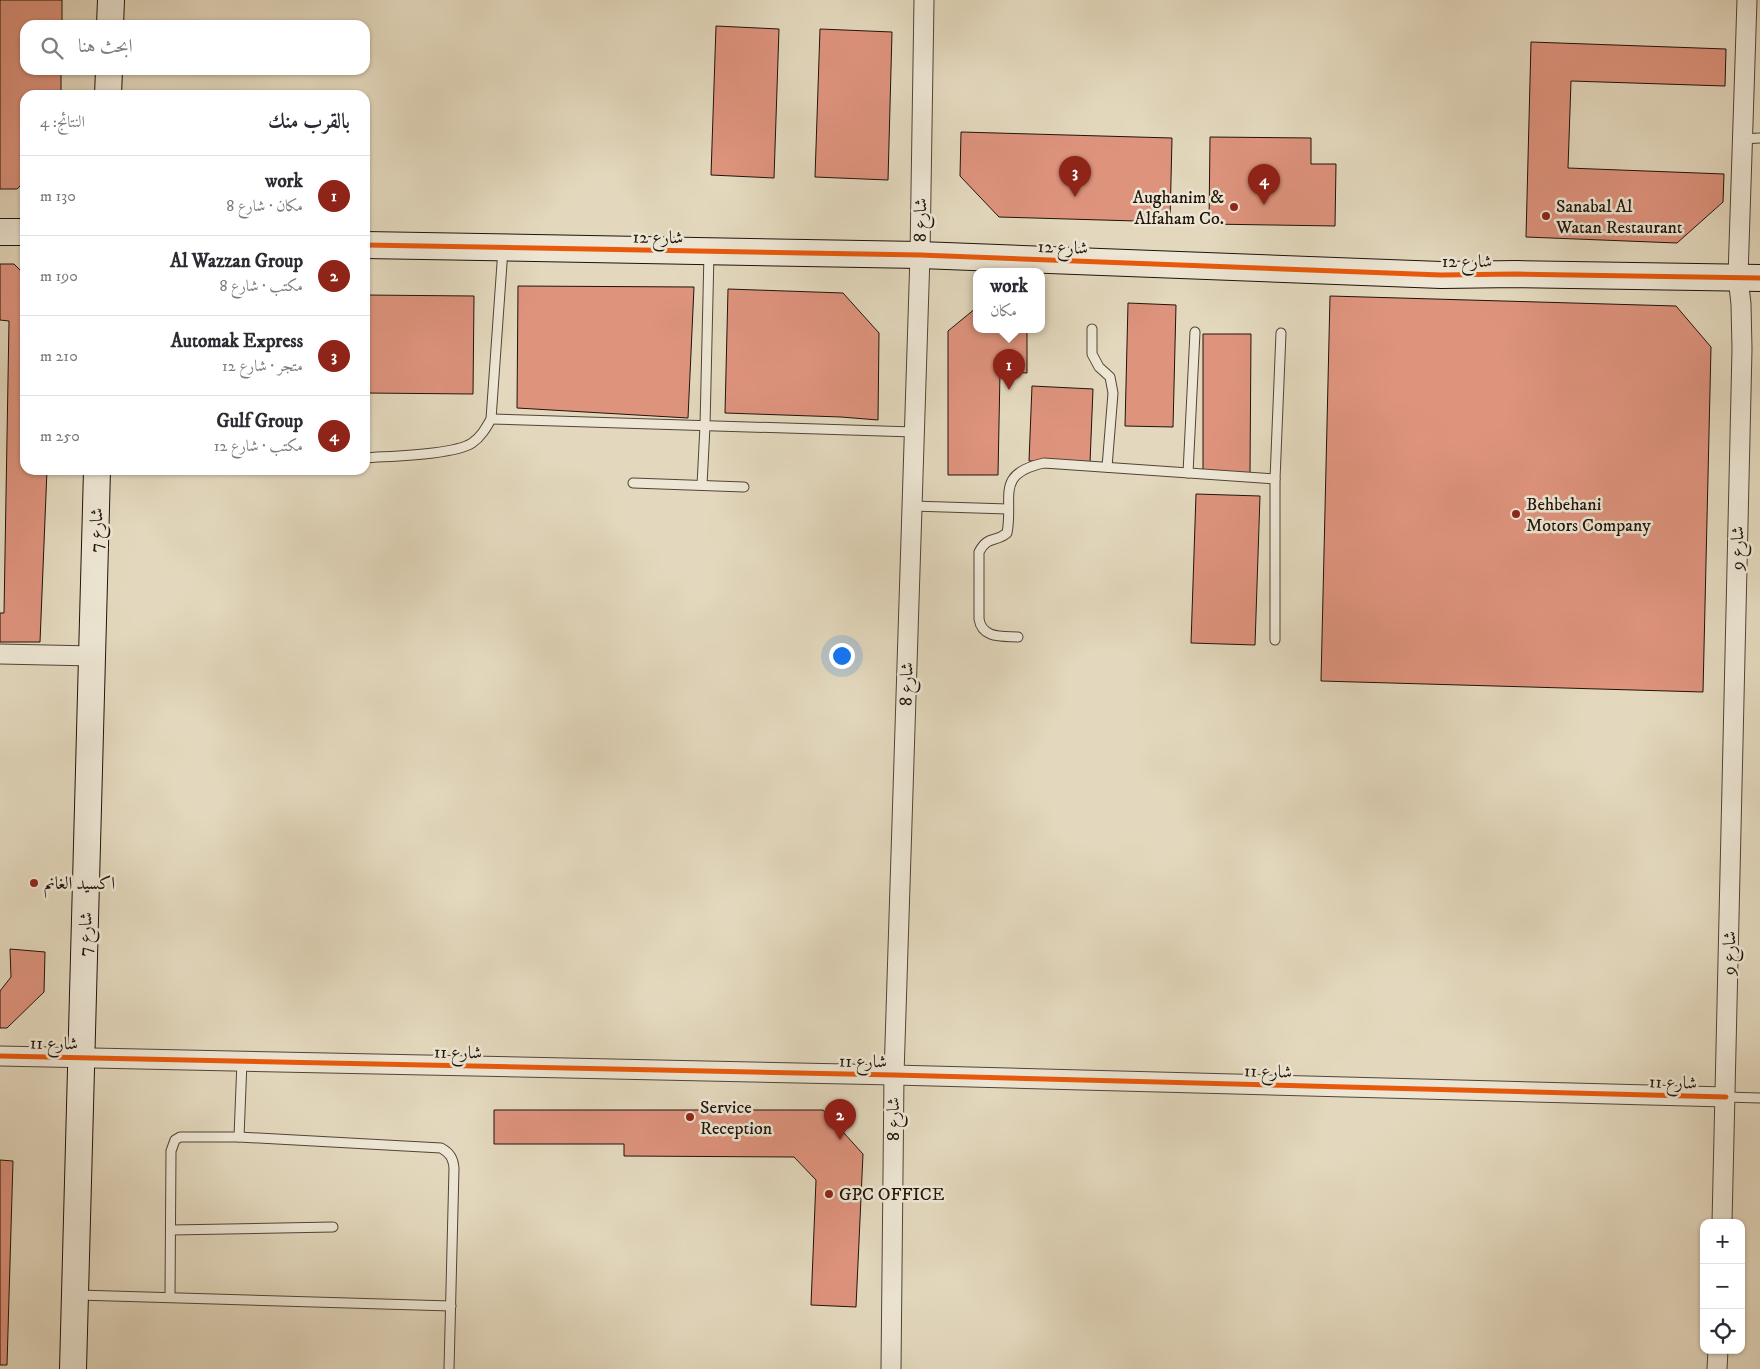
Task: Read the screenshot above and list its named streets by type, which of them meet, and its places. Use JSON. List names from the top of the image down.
{
  "streets": {
    "street": [
      "شارع 8",
      "شارع 12",
      "شارع 7",
      "شارع 9",
      "شارع 11"
    ]
  },
  "crossings": [
    ["شارع 8", "شارع 12"],
    ["شارع 8", "شارع 11"],
    ["شارع 12", "شارع 9"],
    ["شارع 7", "شارع 11"],
    ["شارع 9", "شارع 11"]
  ],
  "places": [
    "Aughanim & Alfaham Co.",
    "Sanabal Al Watan Restaurant",
    "Behbehani Motors Company",
    "اكسيد الغانم",
    "Service Reception",
    "GPC OFFICE"
  ],
  "page": {
    "search": "ابحث هنا",
    "heading": ["بالقرب منك", "النتائج: 4"],
    "list": [
      {
        "mark": "1",
        "name": "work",
        "note": "مكان · شارع 8",
        "value": "130 m"
      },
      {
        "mark": "2",
        "name": "Al Wazzan Group",
        "note": "مكتب · شارع 8",
        "value": "190 m"
      },
      {
        "mark": "3",
        "name": "Automak Express",
        "note": "متجر · شارع 12",
        "value": "210 m"
      },
      {
        "mark": "4",
        "name": "Gulf Group",
        "note": "مكتب · شارع 12",
        "value": "250 m"
      }
    ],
    "pins": [
      "3",
      "4",
      "1",
      "2"
    ],
    "popup": ["work", "مكان"],
    "map_buttons": ["+", "−"]
  }
}
